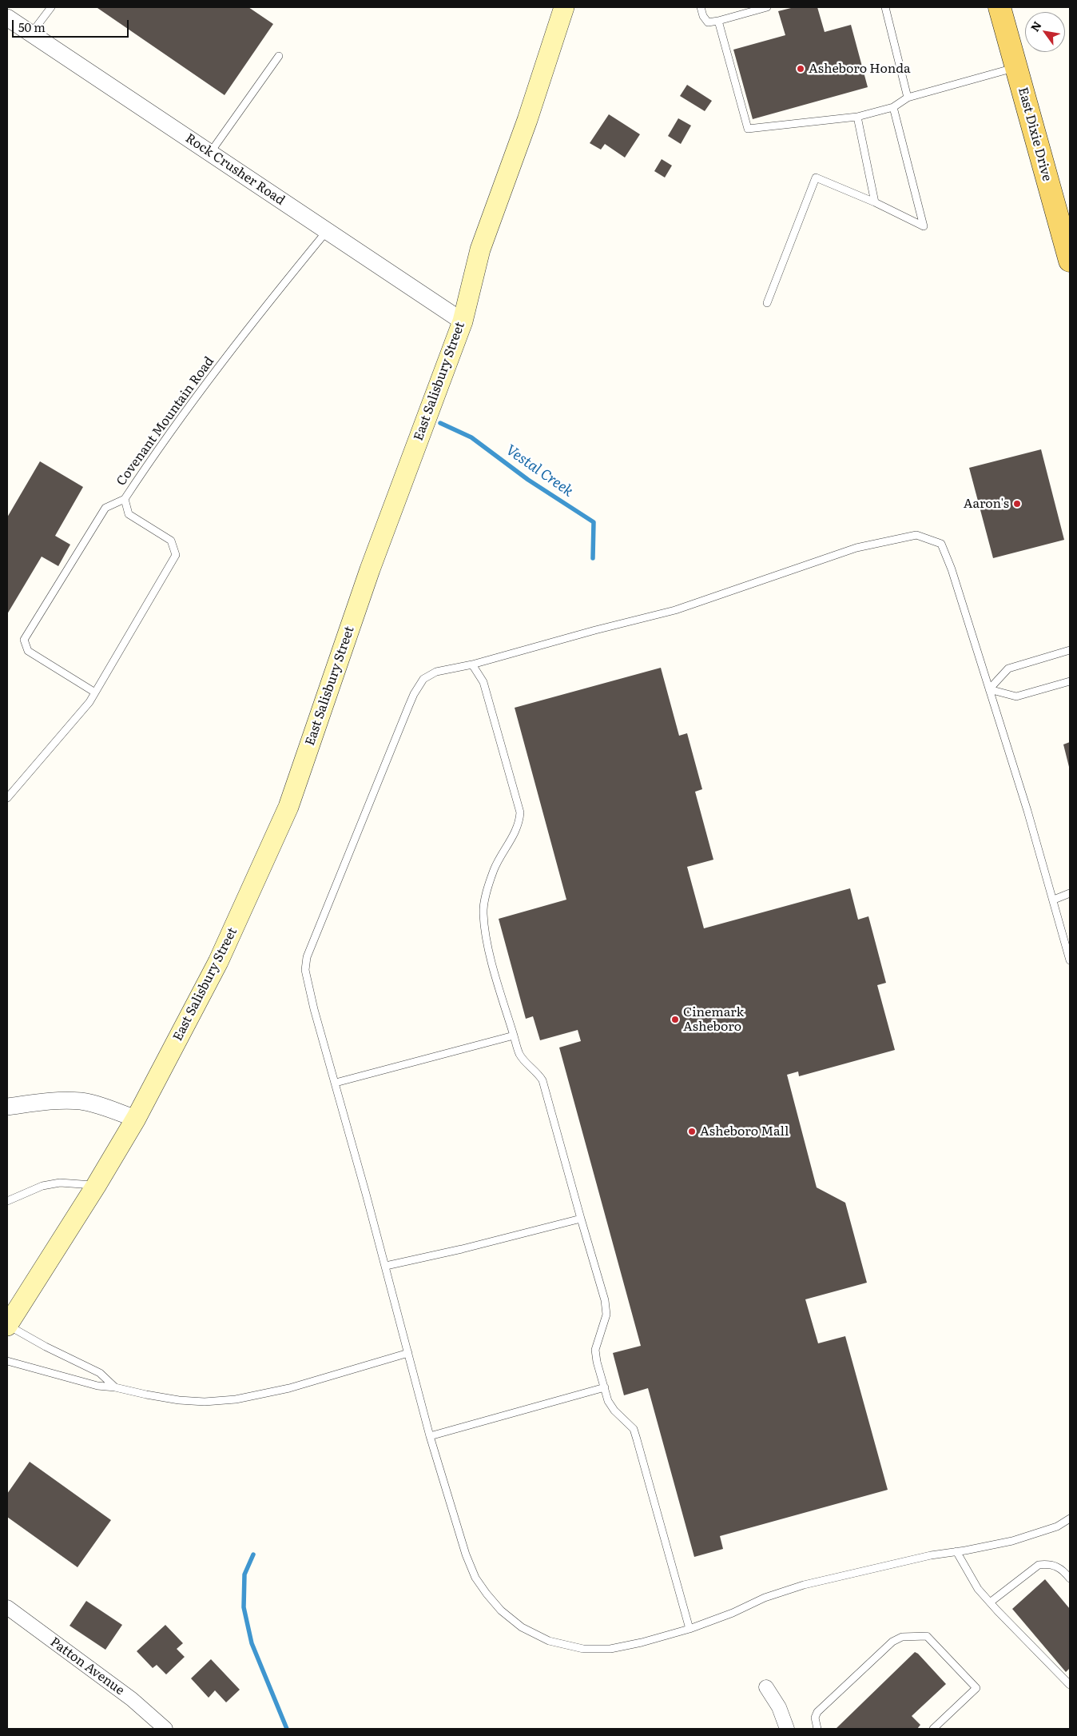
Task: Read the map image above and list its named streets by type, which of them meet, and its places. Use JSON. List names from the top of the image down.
{
  "streets": {
    "main road": ["East Dixie Drive", "East Salisbury Street"],
    "street": ["Rock Crusher Road", "Patton Avenue"],
    "lane": ["Covenant Mountain Road"]
  },
  "crossings": [
    ["Rock Crusher Road", "East Salisbury Street"],
    ["Rock Crusher Road", "Covenant Mountain Road"]
  ],
  "water": ["Vestal Creek"],
  "places": [
    "Asheboro Honda",
    "Aaron's",
    "Cinemark Asheboro",
    "Asheboro Mall"
  ],
  "scale_bar": "50 m",
  "north": "top left"
}
